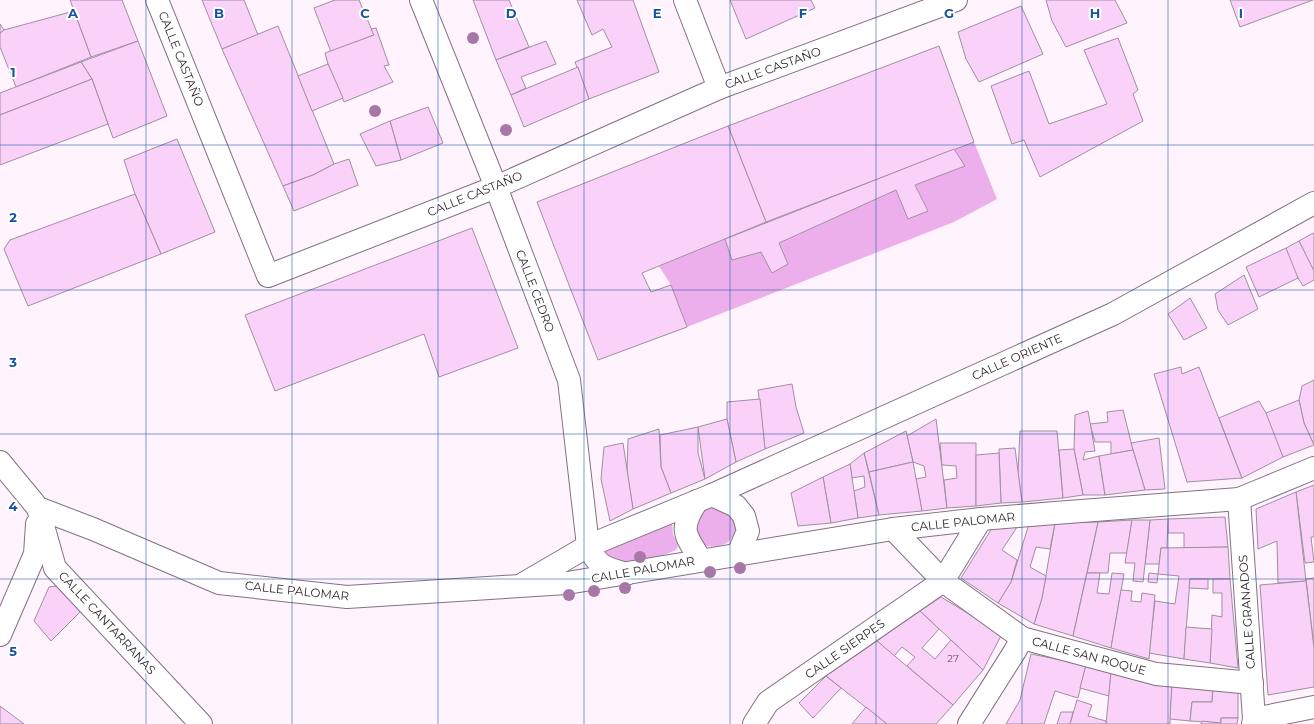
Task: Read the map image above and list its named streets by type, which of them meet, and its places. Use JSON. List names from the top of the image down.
{
  "streets": {
    "street": [
      "CALLE CASTAÑO",
      "CALLE CEDRO",
      "CALLE ORIENTE",
      "CALLE PALOMAR",
      "CALLE GRANADOS",
      "CALLE CANTARRANAS",
      "CALLE SIERPES",
      "CALLE SAN ROQUE"
    ]
  },
  "crossings": [
    ["CALLE CASTAÑO", "CALLE CEDRO"],
    ["CALLE CEDRO", "CALLE ORIENTE"],
    ["CALLE CEDRO", "CALLE PALOMAR"],
    ["CALLE ORIENTE", "CALLE PALOMAR"],
    ["CALLE PALOMAR", "CALLE GRANADOS"],
    ["CALLE PALOMAR", "CALLE CANTARRANAS"],
    ["CALLE PALOMAR", "CALLE SAN ROQUE"],
    ["CALLE GRANADOS", "CALLE SAN ROQUE"],
    ["CALLE SIERPES", "CALLE SAN ROQUE"]
  ],
  "house_numbers": ["27"],
  "grid": {
    "columns": [
      "A",
      "B",
      "C",
      "D",
      "E",
      "F",
      "G",
      "H",
      "I"
    ],
    "rows": [
      "1",
      "2",
      "3",
      "4",
      "5"
    ]
  }
}
